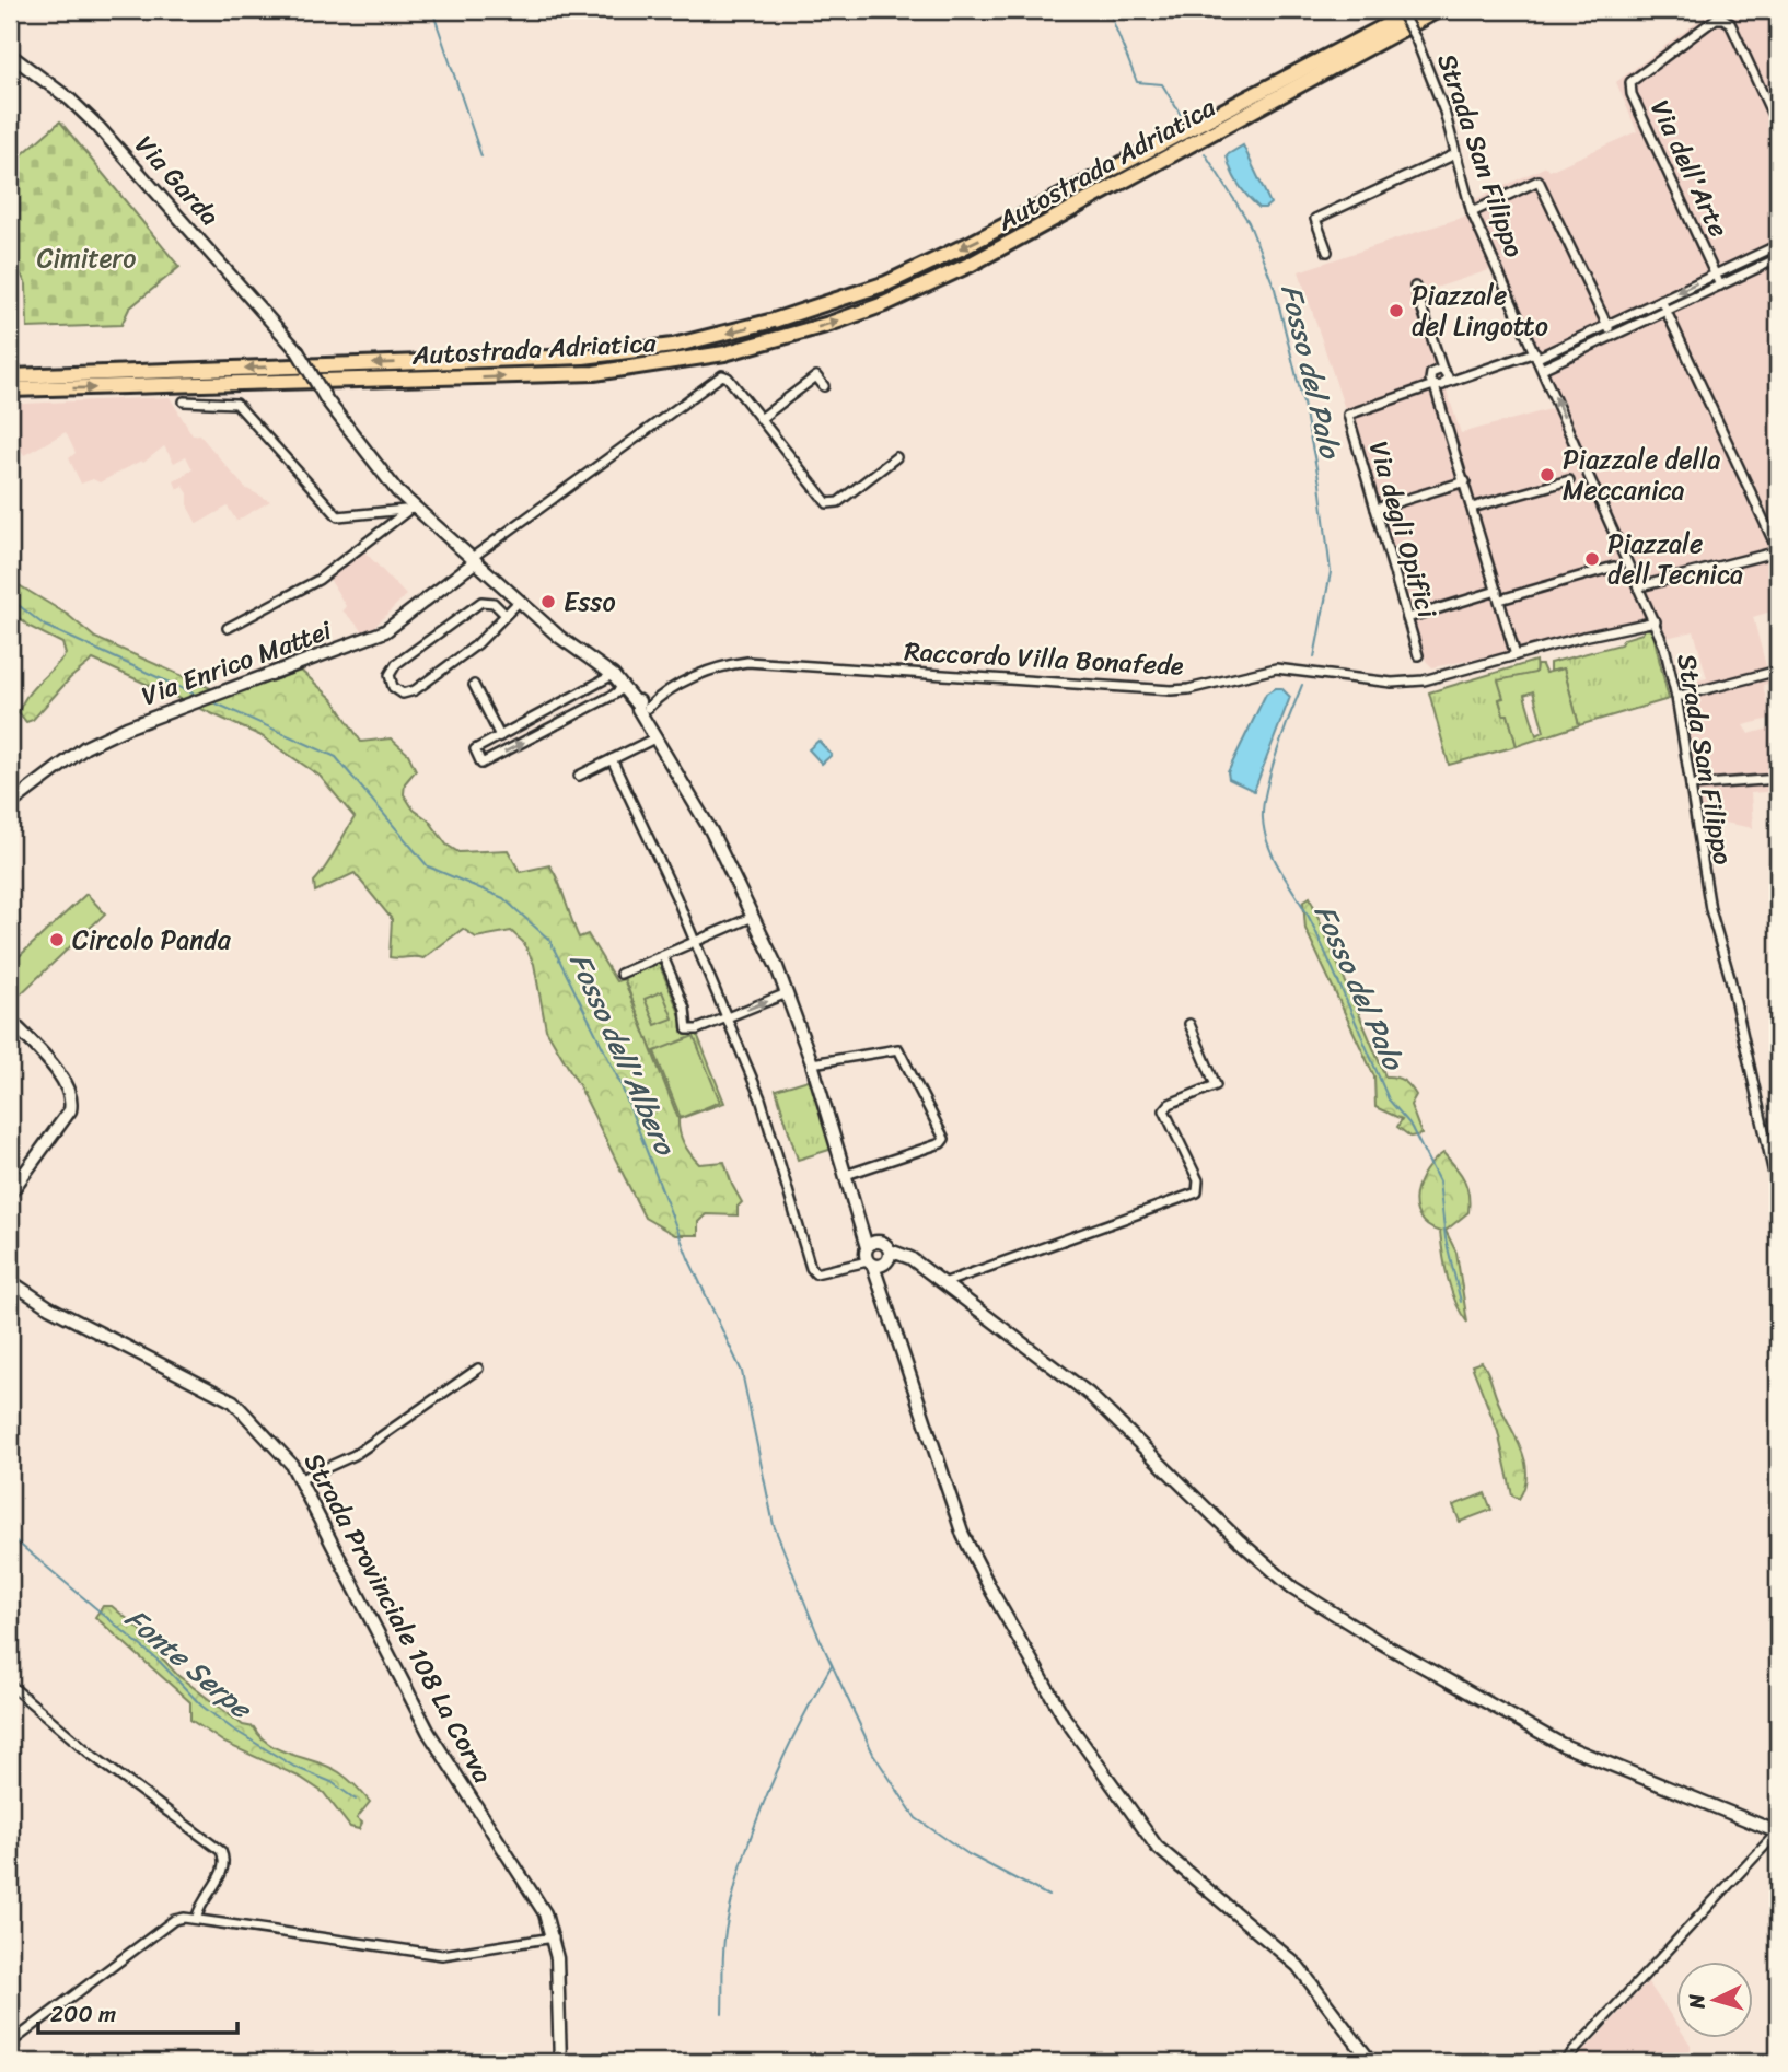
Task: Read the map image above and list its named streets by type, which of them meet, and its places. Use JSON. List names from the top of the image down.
{
  "streets": {
    "highway": ["Autostrada Adriatica"],
    "street": [
      "Strada San Filippo",
      "Via dell'Arte",
      "Via Garda",
      "Via degli Opifici",
      "Raccordo Villa Bonafede",
      "Via Enrico Mattei",
      "Strada Provinciale 108 La Corva"
    ]
  },
  "crossings": [
    ["Strada San Filippo", "Raccordo Villa Bonafede"],
    ["Via Garda", "Raccordo Villa Bonafede"],
    ["Via Garda", "Via Enrico Mattei"]
  ],
  "water": ["Fosso del Palo", "Fosso dell'Albero", "Fonte Serpe"],
  "parks": ["Cimitero"],
  "places": [
    "Piazzale del Lingotto",
    "Piazzale della Meccanica",
    "Piazzale dell Tecnica",
    "Esso",
    "Circolo Panda"
  ],
  "scale_bar": "200 m",
  "north": "left"
}
